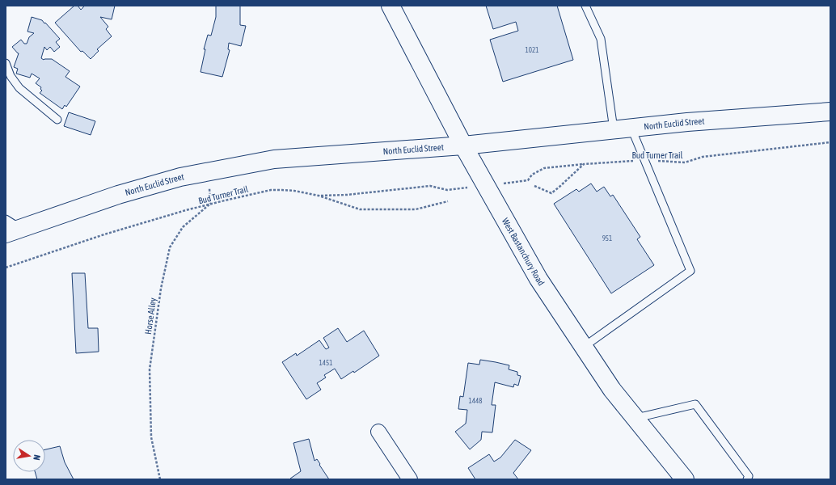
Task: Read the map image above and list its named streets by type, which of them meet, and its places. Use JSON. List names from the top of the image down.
{
  "streets": {
    "main road": ["North Euclid Street", "West Bastanchury Road"],
    "path": ["Bud Turner Trail", "Horse Alley"]
  },
  "crossings": [
    ["North Euclid Street", "West Bastanchury Road"],
    ["Bud Turner Trail", "West Bastanchury Road"],
    ["Bud Turner Trail", "Horse Alley"]
  ],
  "house_numbers": [
    "1021",
    "951",
    "1451",
    "1448"
  ],
  "north": "right"
}
